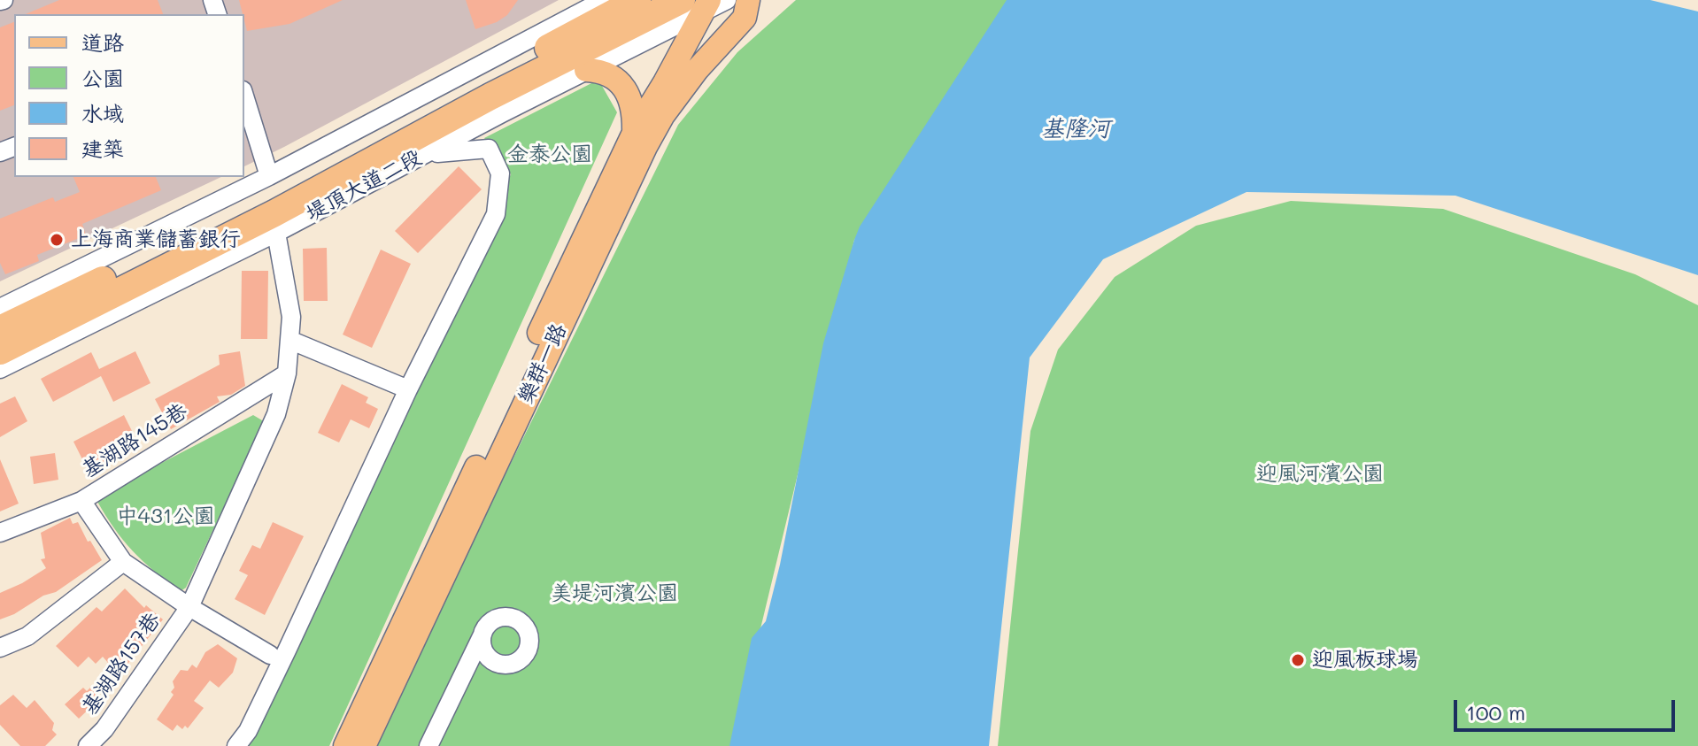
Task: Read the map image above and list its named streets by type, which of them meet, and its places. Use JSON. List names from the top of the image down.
{
  "streets": {
    "highway": ["堤頂大道二段"],
    "main road": ["樂群一路"],
    "street": ["基湖路145巷", "基湖路157巷"]
  },
  "crossings": [
    ["堤頂大道二段", "樂群一路"],
    ["堤頂大道二段", "基湖路157巷"],
    ["基湖路145巷", "基湖路157巷"]
  ],
  "water": ["基隆河"],
  "parks": [
    "金泰公園",
    "迎風河濱公園",
    "中431公園",
    "美堤河濱公園"
  ],
  "places": ["上海商業儲蓄銀行", "迎風板球場"],
  "legend": [
    "道路",
    "公園",
    "水域",
    "建築"
  ],
  "scale_bar": "100 m"
}
